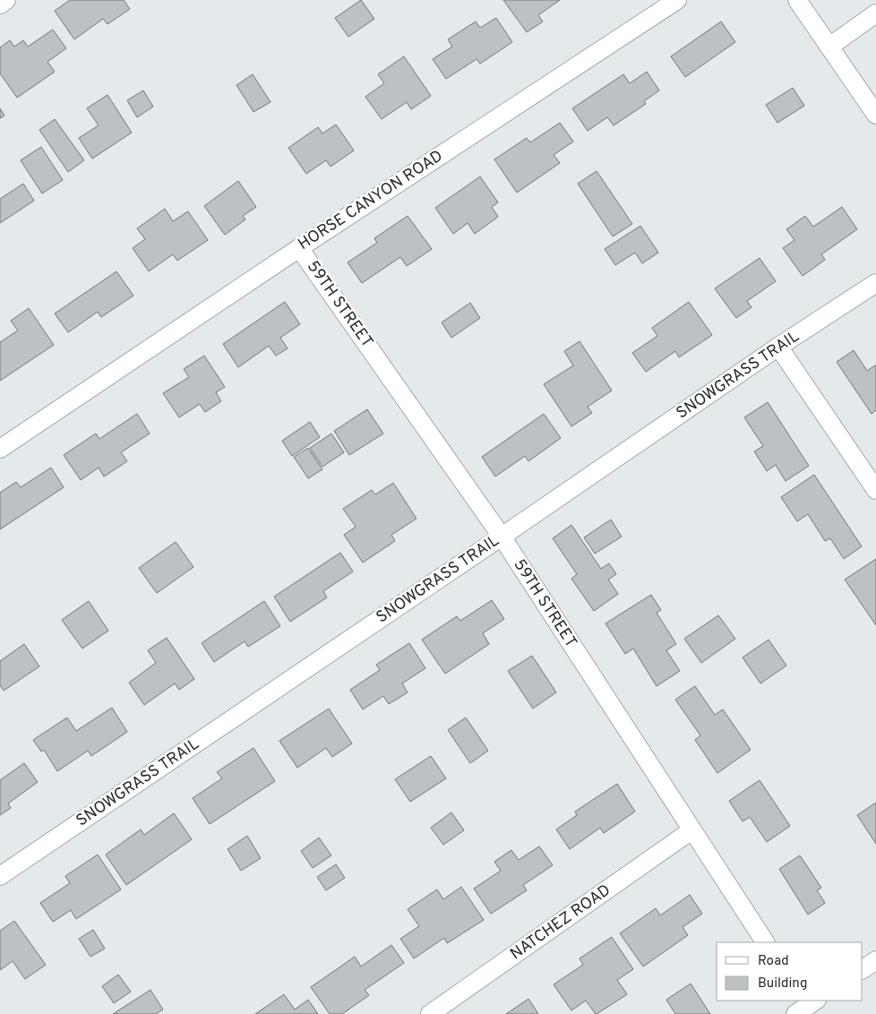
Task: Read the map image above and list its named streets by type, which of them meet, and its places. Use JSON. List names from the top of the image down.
{
  "streets": {
    "street": [
      "HORSE CANYON ROAD",
      "59TH STREET",
      "SNOWGRASS TRAIL",
      "NATCHEZ ROAD"
    ]
  },
  "crossings": [
    ["HORSE CANYON ROAD", "59TH STREET"],
    ["59TH STREET", "SNOWGRASS TRAIL"],
    ["59TH STREET", "NATCHEZ ROAD"]
  ],
  "legend": ["Road", "Building"]
}
